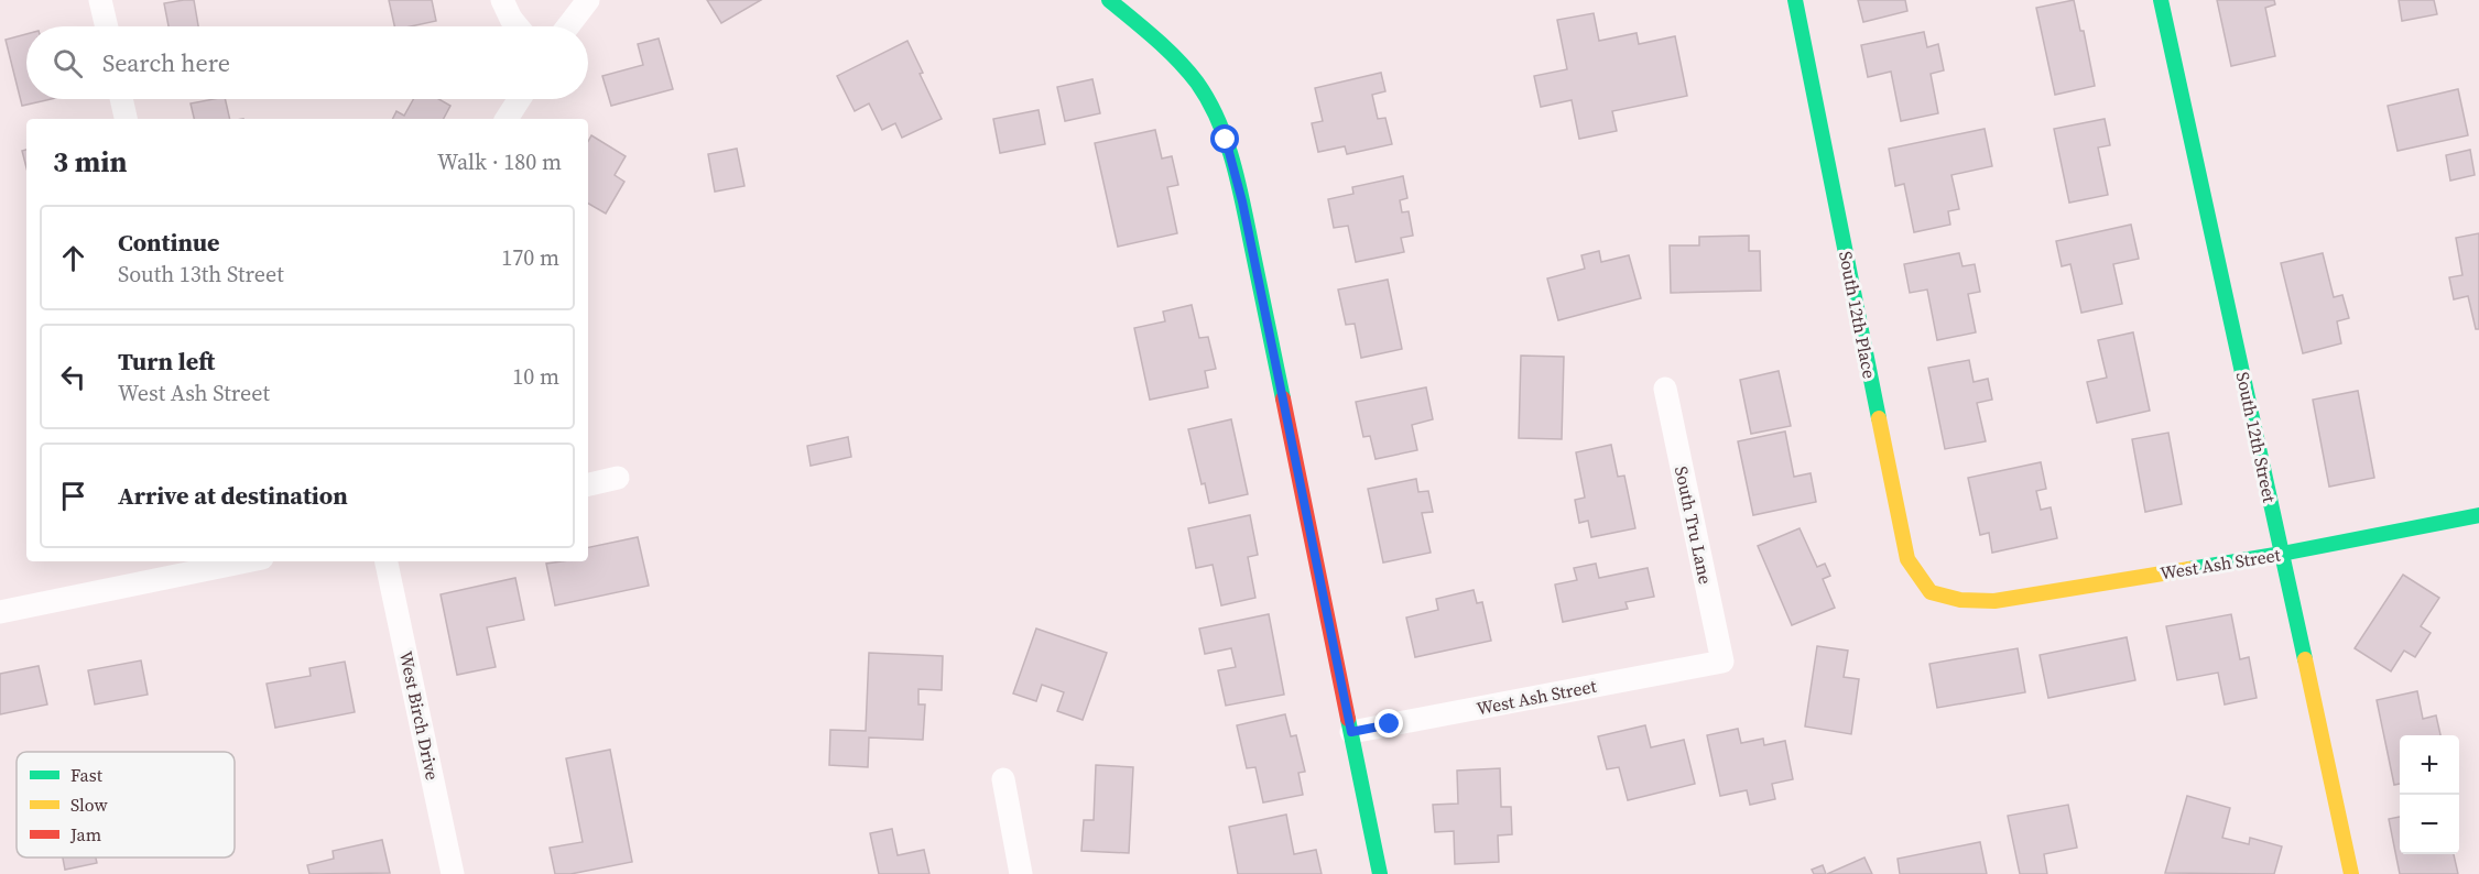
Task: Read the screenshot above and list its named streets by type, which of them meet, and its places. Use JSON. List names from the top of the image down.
{
  "streets": {
    "street": [
      "South 12th Place",
      "South 12th Street",
      "South Tru Lane",
      "West Ash Street",
      "West Birch Drive"
    ]
  },
  "crossings": [
    ["South 12th Place", "West Ash Street"],
    ["South 12th Street", "West Ash Street"],
    ["South Tru Lane", "West Ash Street"]
  ],
  "legend": ["Fast", "Slow", "Jam"],
  "page": {
    "search": "Search here",
    "heading": ["3 min", "Walk · 180 m"],
    "list": [
      ["Continue", "South 13th Street", "170 m"],
      ["Turn left", "West Ash Street", "10 m"],
      "Arrive at destination"
    ],
    "map_buttons": ["+", "−"]
  }
}
